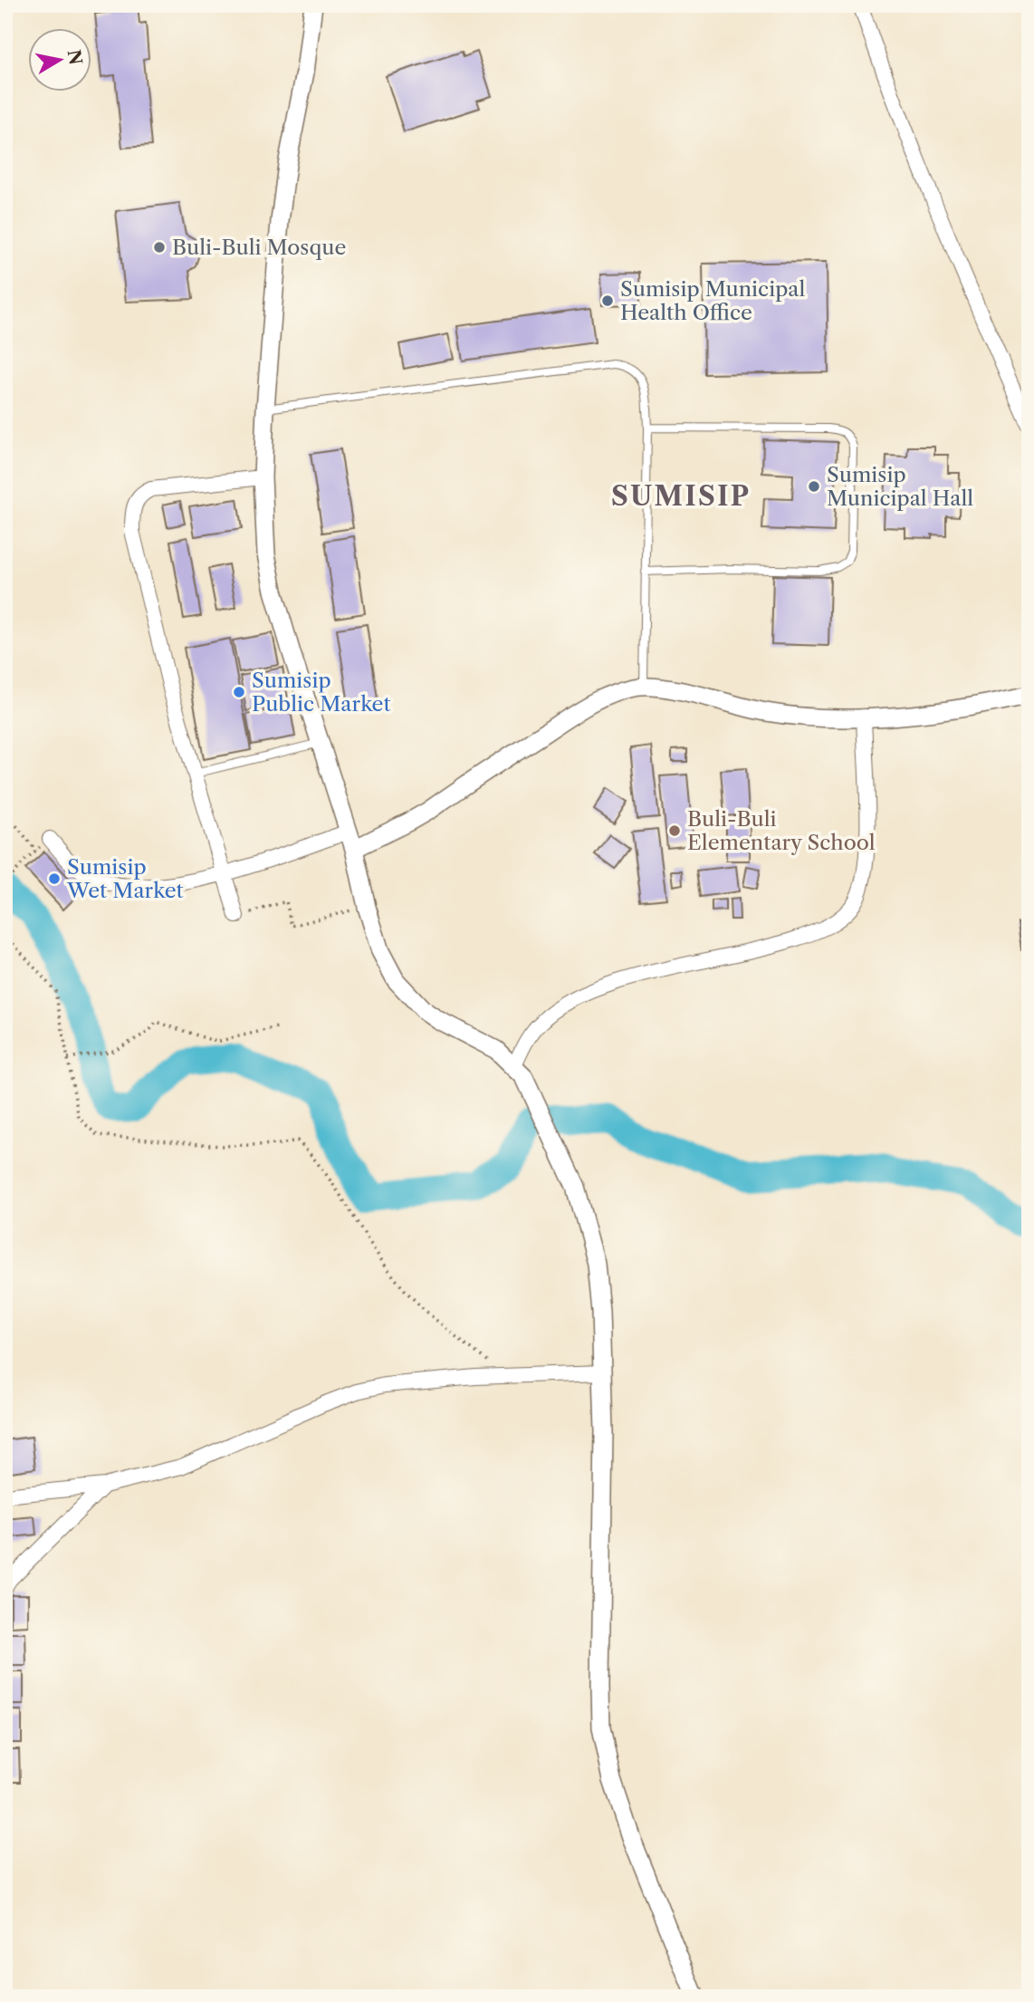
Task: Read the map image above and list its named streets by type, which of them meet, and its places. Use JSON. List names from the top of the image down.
{
  "districts": ["SUMISIP"],
  "places": [
    "Buli-Buli Mosque",
    "Sumisip Municipal Health Office",
    "Sumisip Municipal Hall",
    "Sumisip Public Market",
    "Buli-Buli Elementary School",
    "Sumisip Wet Market"
  ],
  "north": "right"
}
